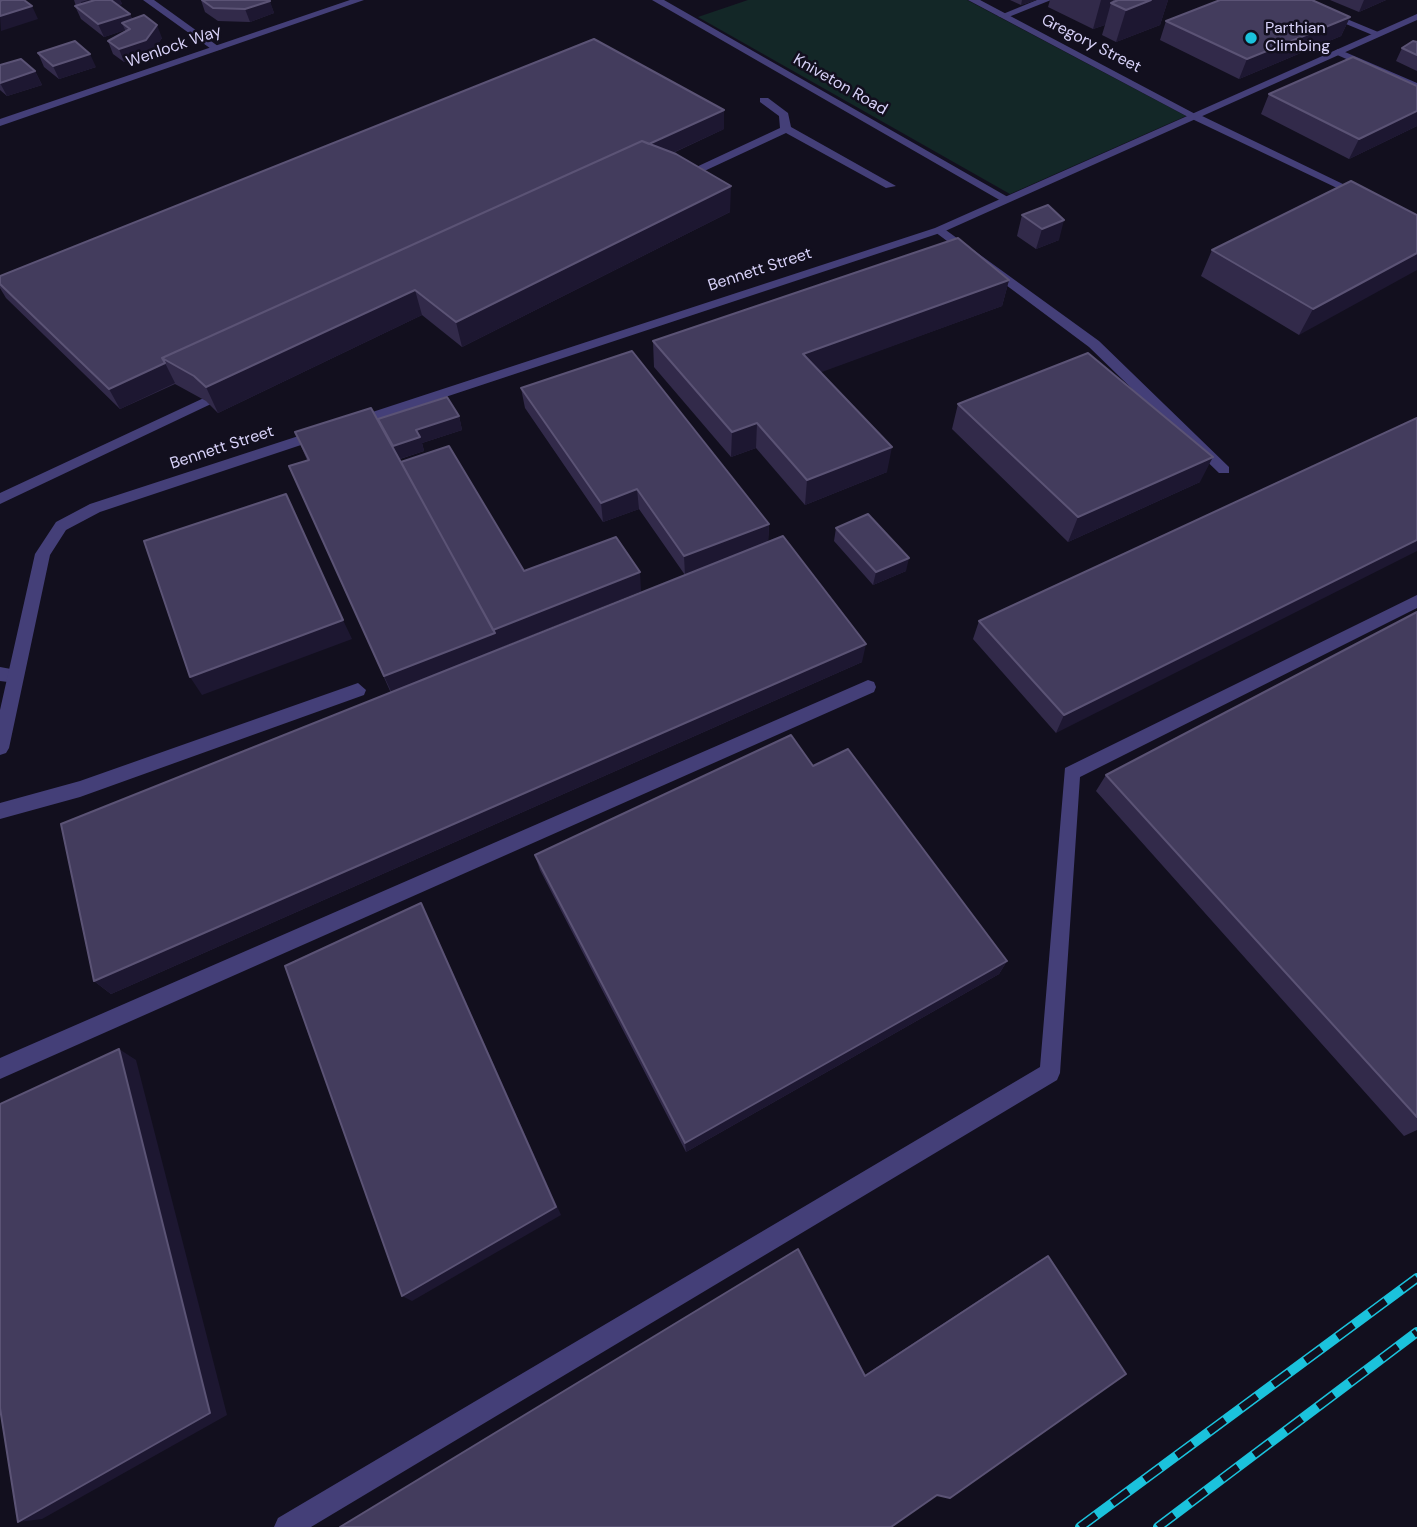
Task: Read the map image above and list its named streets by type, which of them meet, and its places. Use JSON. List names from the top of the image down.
{
  "streets": {
    "street": [
      "Gregory Street",
      "Wenlock Way",
      "Kniveton Road",
      "Bennett Street"
    ]
  },
  "crossings": [
    ["Gregory Street", "Bennett Street"],
    ["Kniveton Road", "Bennett Street"]
  ],
  "places": ["Parthian Climbing"]
}
